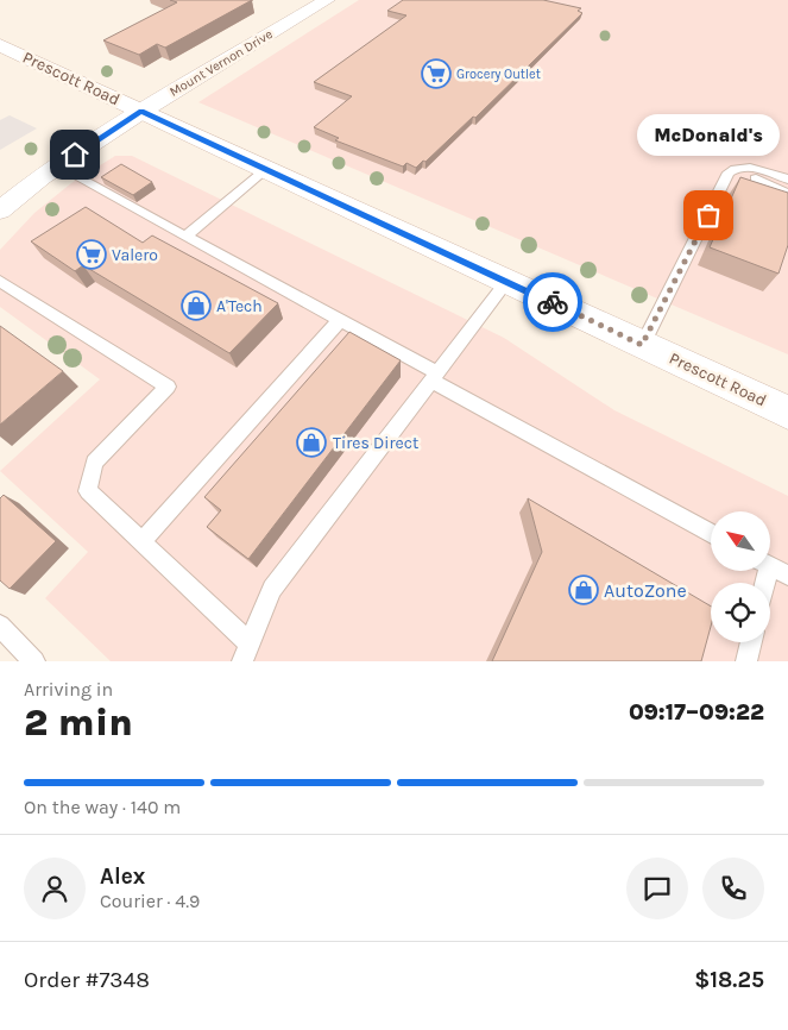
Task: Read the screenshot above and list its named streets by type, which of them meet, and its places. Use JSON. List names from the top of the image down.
{
  "streets": {
    "main road": ["Prescott Road"],
    "street": ["Mount Vernon Drive"]
  },
  "crossings": [
    ["Mount Vernon Drive", "Prescott Road"]
  ],
  "places": {
    "supermarket": ["Grocery Outlet", "Valero"],
    "other": ["McDonald's"],
    "shop": ["A'Tech", "Tires Direct", "AutoZone"]
  },
  "north": "top left",
  "page": {
    "bubble": "McDonald's",
    "heading": ["2 min", "Arriving in", "09:17–09:22"],
    "panel": [
      "Alex",
      "Courier · 4.9",
      "Order #7348",
      "$18.25"
    ],
    "bar": "On the way · 140 m"
  }
}
